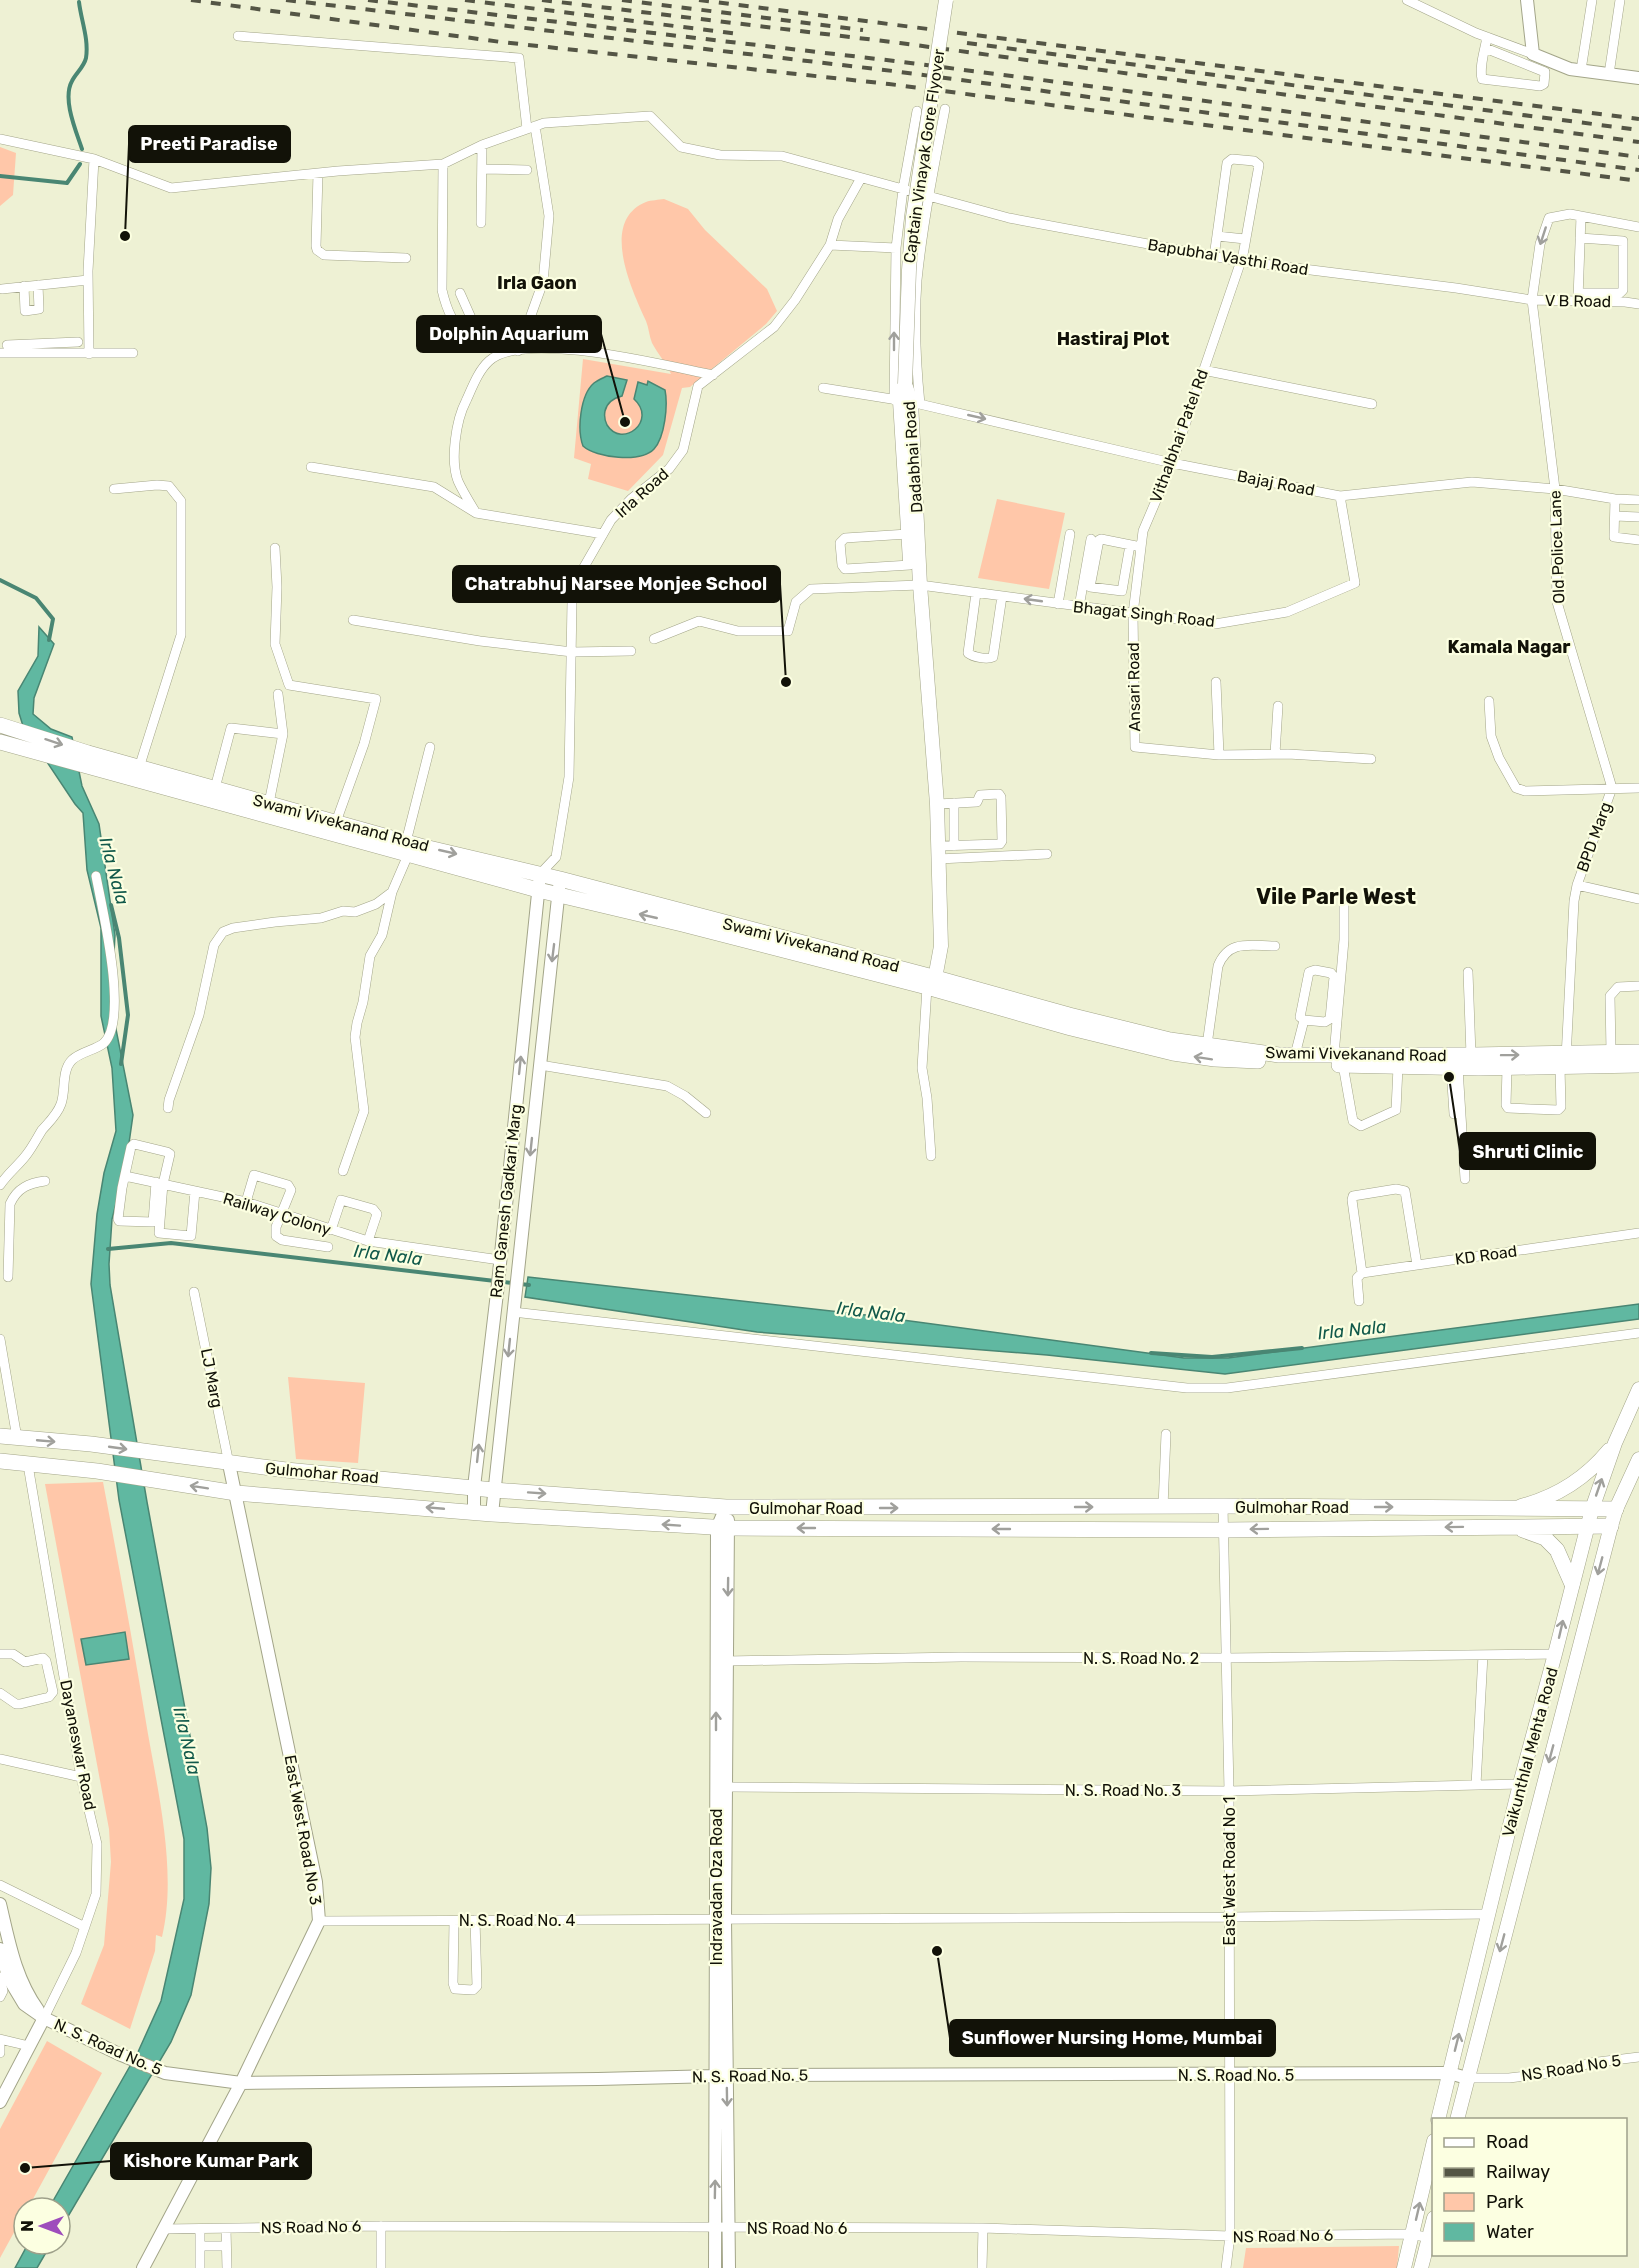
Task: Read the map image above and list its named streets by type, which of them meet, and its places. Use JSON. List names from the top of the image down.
{
  "streets": {
    "main road": [
      "Captain Vinayak Gore Flyover",
      "Dadabhai Road",
      "Swami Vivekanand Road",
      "Gulmohar Road",
      "Vaikunthlal Mehta Road"
    ],
    "street": [
      "Bapubhai Vasthi Road",
      "V B Road",
      "Vithalbhai Patel Rd",
      "Bajaj Road",
      "Irla Road",
      "Old Police Lane",
      "Bhagat Singh Road",
      "Ansari Road",
      "BPD Marg",
      "Ram Ganesh Gadkari Marg",
      "Railway Colony",
      "KD Road",
      "LJ Marg",
      "N. S. Road No. 2",
      "Dayaneswar Road",
      "N. S. Road No. 3",
      "East West Road No 3",
      "East West Road No 1",
      "Indravadan Oza Road",
      "N. S. Road No. 4",
      "N. S. Road No. 5",
      "NS Road No 5",
      "NS Road No 6"
    ]
  },
  "crossings": [
    ["Captain Vinayak Gore Flyover", "Dadabhai Road"],
    ["Bapubhai Vasthi Road", "V B Road"],
    ["Bapubhai Vasthi Road", "Vithalbhai Patel Rd"],
    ["Bapubhai Vasthi Road", "Old Police Lane"],
    ["V B Road", "Old Police Lane"],
    ["Vithalbhai Patel Rd", "Bajaj Road"],
    ["Vithalbhai Patel Rd", "Bhagat Singh Road"],
    ["Vithalbhai Patel Rd", "Ansari Road"],
    ["Dadabhai Road", "Bajaj Road"],
    ["Dadabhai Road", "Bhagat Singh Road"],
    ["Dadabhai Road", "Swami Vivekanand Road"],
    ["Bajaj Road", "Old Police Lane"],
    ["Bajaj Road", "Bhagat Singh Road"],
    ["Old Police Lane", "BPD Marg"],
    ["Bhagat Singh Road", "Ansari Road"],
    ["Swami Vivekanand Road", "BPD Marg"],
    ["Swami Vivekanand Road", "Ram Ganesh Gadkari Marg"],
    ["Ram Ganesh Gadkari Marg", "Railway Colony"],
    ["Ram Ganesh Gadkari Marg", "Gulmohar Road"],
    ["LJ Marg", "Gulmohar Road"],
    ["LJ Marg", "East West Road No 3"],
    ["Gulmohar Road", "Dayaneswar Road"],
    ["Gulmohar Road", "Vaikunthlal Mehta Road"],
    ["Gulmohar Road", "East West Road No 3"],
    ["Gulmohar Road", "East West Road No 1"],
    ["Gulmohar Road", "Indravadan Oza Road"],
    ["N. S. Road No. 2", "Vaikunthlal Mehta Road"],
    ["N. S. Road No. 2", "East West Road No 1"],
    ["N. S. Road No. 2", "Indravadan Oza Road"],
    ["Dayaneswar Road", "N. S. Road No. 5"],
    ["Vaikunthlal Mehta Road", "N. S. Road No. 3"],
    ["Vaikunthlal Mehta Road", "N. S. Road No. 5"],
    ["Vaikunthlal Mehta Road", "NS Road No 5"],
    ["N. S. Road No. 3", "East West Road No 1"],
    ["N. S. Road No. 3", "Indravadan Oza Road"],
    ["East West Road No 3", "N. S. Road No. 4"],
    ["East West Road No 3", "N. S. Road No. 5"],
    ["East West Road No 3", "NS Road No 6"],
    ["East West Road No 1", "N. S. Road No. 5"],
    ["East West Road No 1", "NS Road No 6"],
    ["Indravadan Oza Road", "N. S. Road No. 4"],
    ["Indravadan Oza Road", "N. S. Road No. 5"],
    ["Indravadan Oza Road", "NS Road No 6"],
    ["N. S. Road No. 5", "NS Road No 5"]
  ],
  "districts": [
    "Irla Gaon",
    "Hastiraj Plot",
    "Kamala Nagar",
    "Vile Parle West"
  ],
  "water": ["Irla Nala"],
  "places": [
    "Preeti Paradise",
    "Dolphin Aquarium",
    "Chatrabhuj Narsee Monjee School",
    "Shruti Clinic",
    "Sunflower Nursing Home, Mumbai",
    "Kishore Kumar Park"
  ],
  "legend": [
    "Road",
    "Railway",
    "Park",
    "Water"
  ],
  "north": "left"
}
